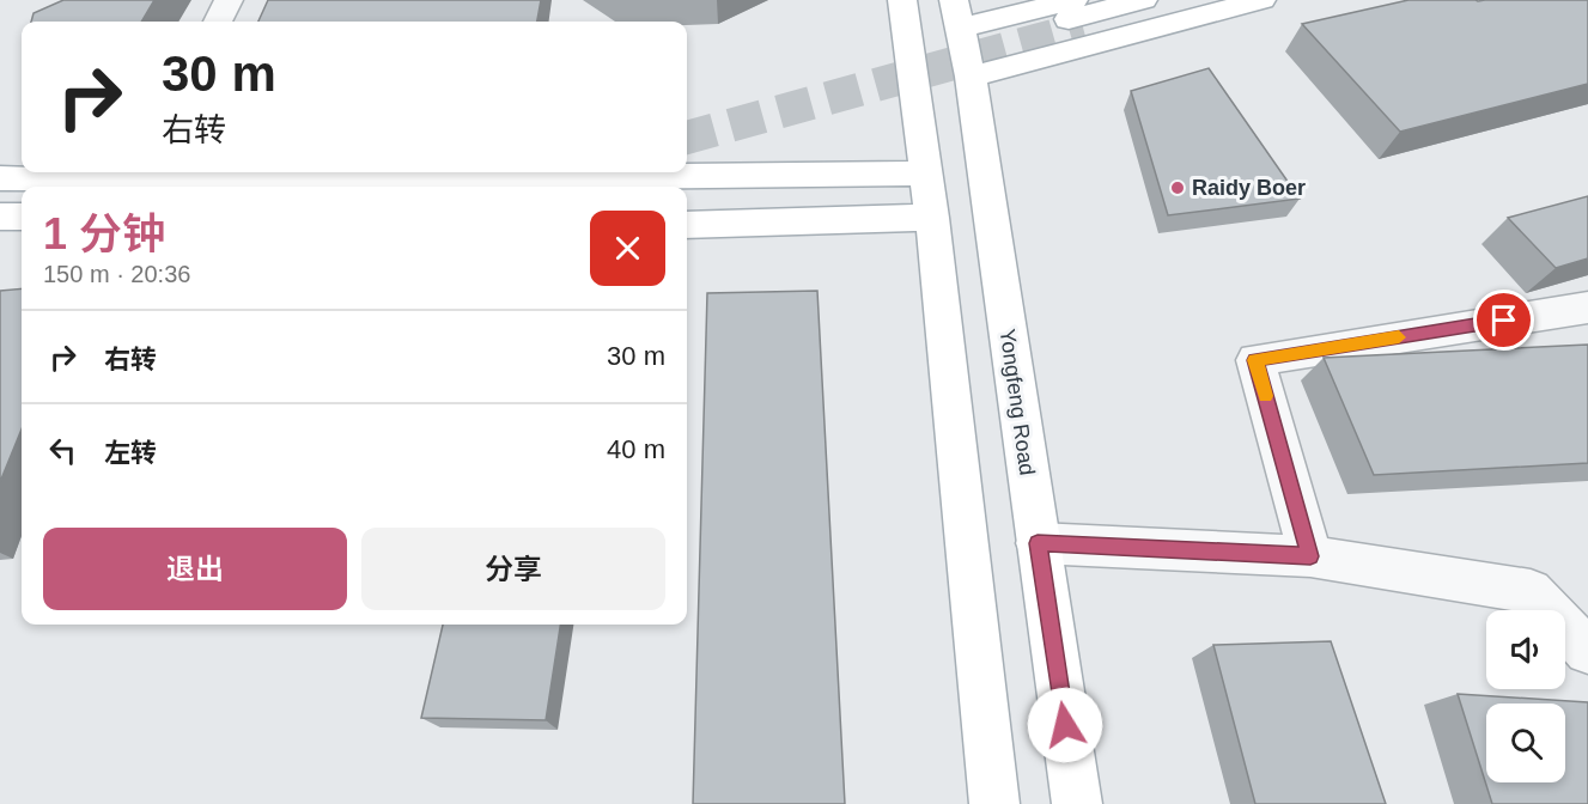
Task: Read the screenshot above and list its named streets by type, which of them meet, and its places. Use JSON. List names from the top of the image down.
{
  "streets": {
    "main road": ["Yongfeng Road"]
  },
  "places": ["Raidy Boer"],
  "page": {
    "turn": ["30 m", "右转"],
    "heading": ["1 分钟", "150 m · 20:36"],
    "list": [
      {
        "name": "右转",
        "value": "30 m"
      },
      {
        "name": "左转",
        "value": "40 m"
      }
    ],
    "buttons": ["退出", "分享"]
  }
}
